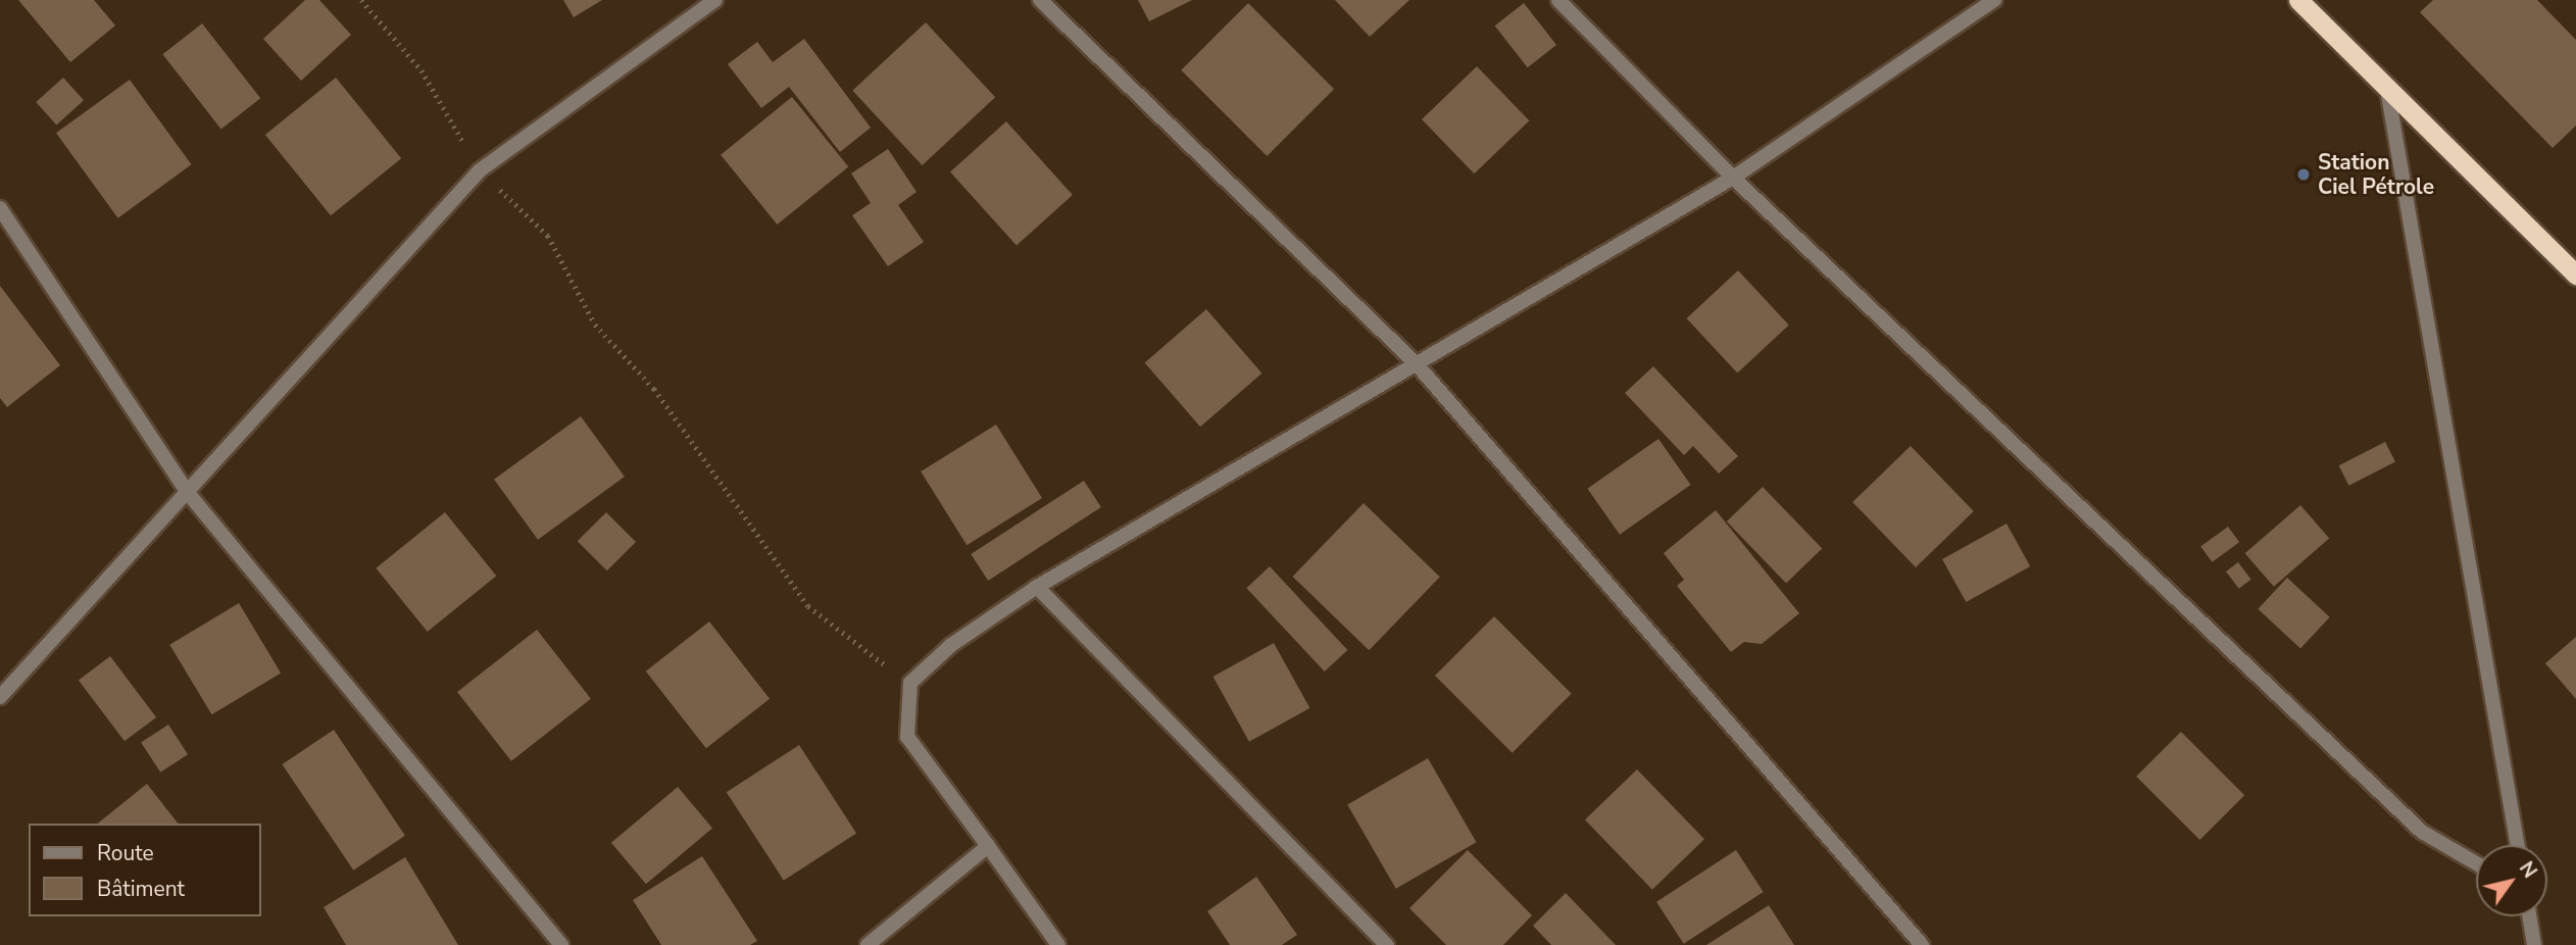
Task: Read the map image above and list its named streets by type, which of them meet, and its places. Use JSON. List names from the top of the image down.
{
  "places": ["Station Ciel Pétrole"],
  "legend": ["Route", "Bâtiment"],
  "north": "top right"
}
